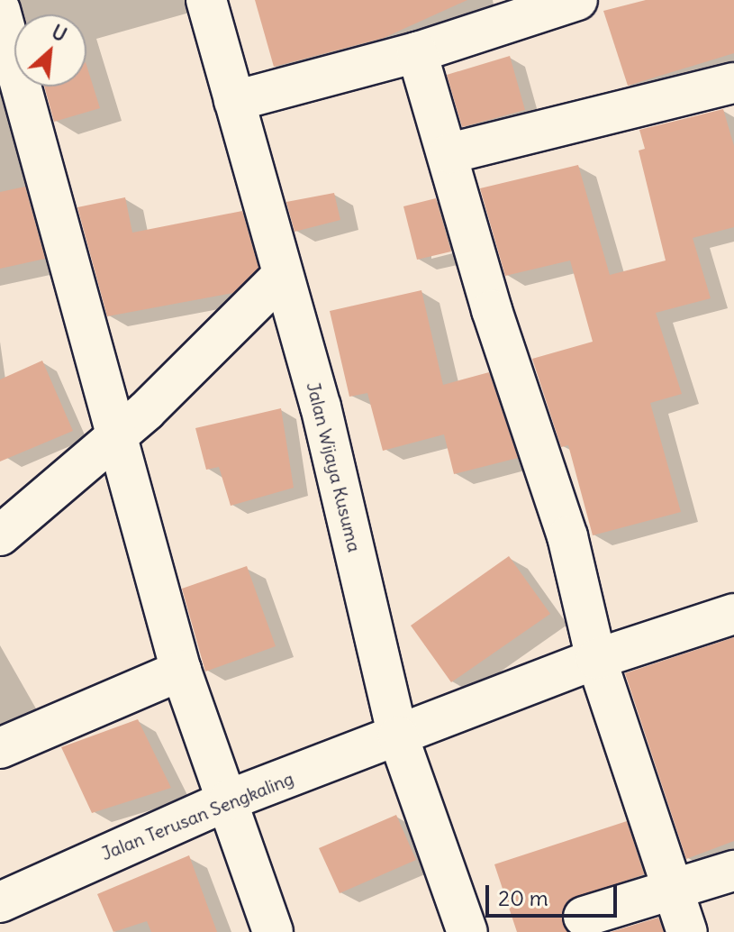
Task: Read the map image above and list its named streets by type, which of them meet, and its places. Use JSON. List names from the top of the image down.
{
  "streets": {
    "street": ["Jalan Wijaya Kusuma", "Jalan Terusan Sengkaling"]
  },
  "crossings": [
    ["Jalan Wijaya Kusuma", "Jalan Terusan Sengkaling"]
  ],
  "scale_bar": "20 m",
  "north": "top right"
}
